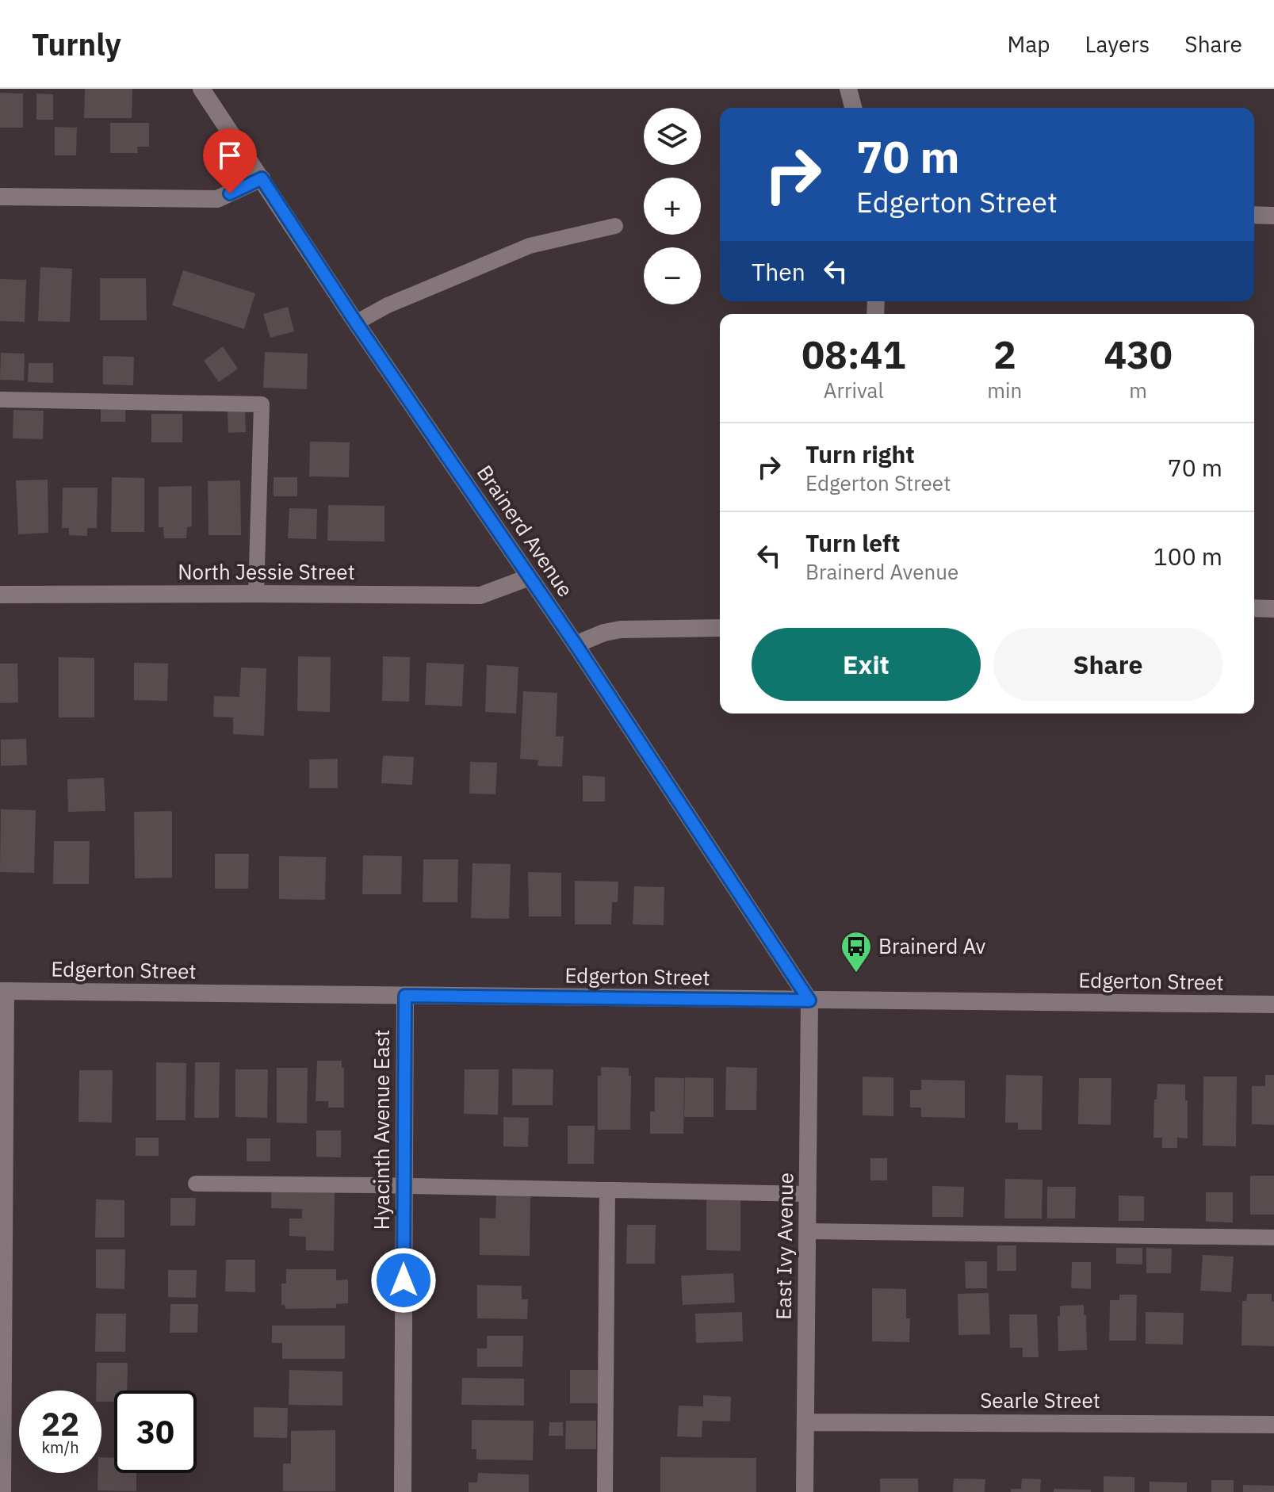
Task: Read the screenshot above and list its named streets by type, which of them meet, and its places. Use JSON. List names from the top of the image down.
{
  "streets": {
    "street": [
      "Brainerd Avenue",
      "North Jessie Street",
      "Edgerton Street",
      "Hyacinth Avenue East",
      "East Ivy Avenue",
      "Searle Street"
    ]
  },
  "crossings": [
    ["Brainerd Avenue", "North Jessie Street"],
    ["Brainerd Avenue", "Edgerton Street"],
    ["Brainerd Avenue", "East Ivy Avenue"],
    ["Edgerton Street", "Hyacinth Avenue East"],
    ["Edgerton Street", "East Ivy Avenue"],
    ["East Ivy Avenue", "Searle Street"]
  ],
  "places": {
    "bus stop": ["Brainerd Av"]
  },
  "page": {
    "header": "Turnly",
    "nav": ["Map", "Layers", "Share"],
    "map_buttons": ["+", "−"],
    "turn": ["70 m", "Edgerton Street"],
    "then": "Then",
    "eta": [
      "08:41",
      "Arrival",
      "2",
      "min",
      "430",
      "m"
    ],
    "list": [
      {
        "name": "Turn right",
        "note": "Edgerton Street",
        "value": "70 m"
      },
      {
        "name": "Turn left",
        "note": "Brainerd Avenue",
        "value": "100 m"
      }
    ],
    "buttons": ["Exit", "Share"],
    "speed": "22 km/h",
    "limit": "30"
  }
}
